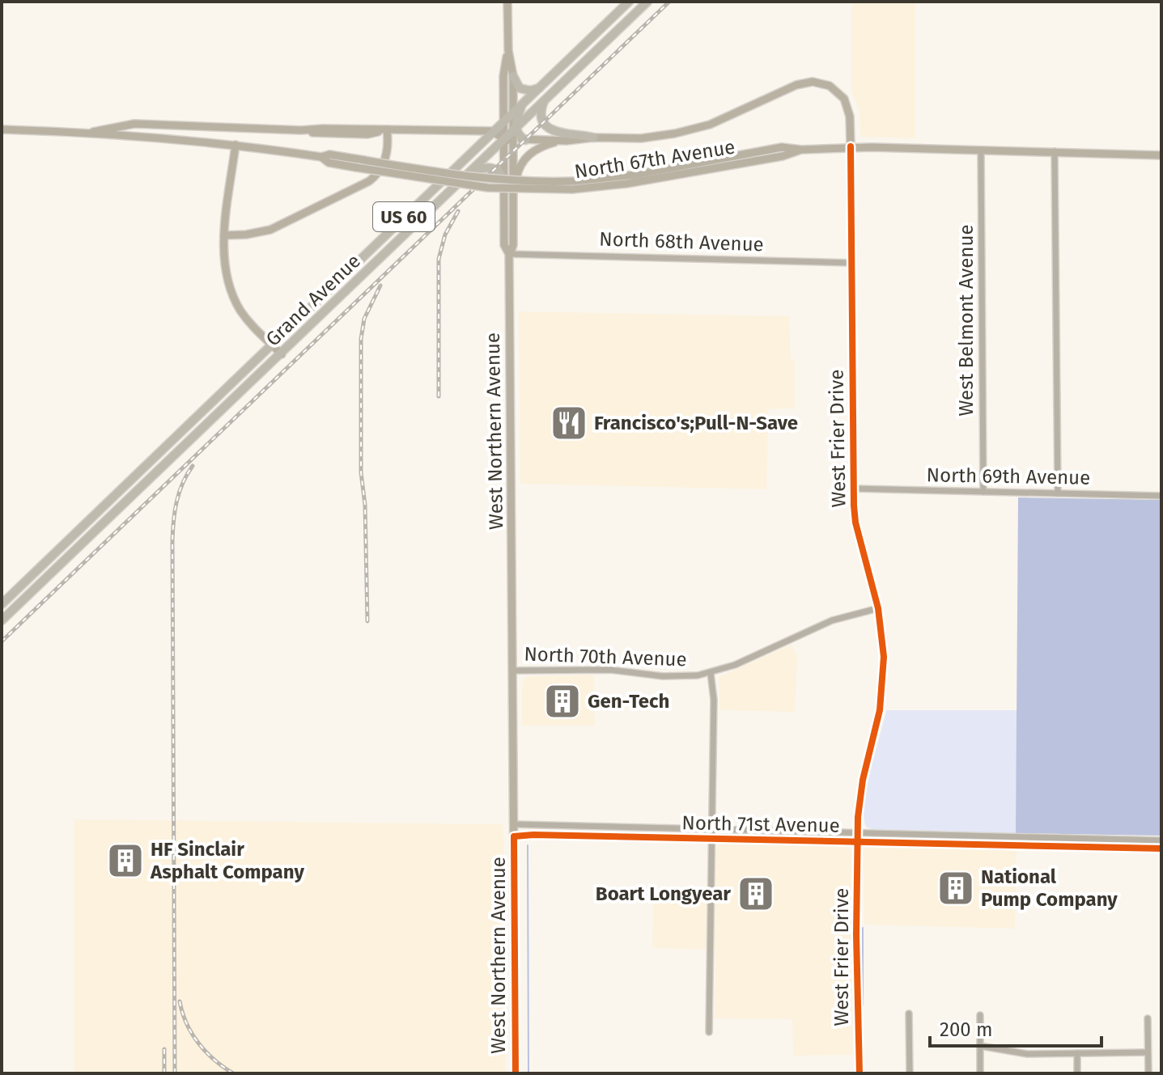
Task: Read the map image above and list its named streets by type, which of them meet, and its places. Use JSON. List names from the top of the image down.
{
  "streets": {
    "highway": ["US 60", "Grand Avenue"],
    "main road": ["North 67th Avenue", "West Northern Avenue"],
    "street": [
      "North 68th Avenue",
      "West Belmont Avenue",
      "West Frier Drive",
      "North 69th Avenue",
      "North 70th Avenue",
      "North 71st Avenue"
    ]
  },
  "crossings": [
    ["North 67th Avenue", "Grand Avenue"],
    ["North 67th Avenue", "West Belmont Avenue"],
    ["North 67th Avenue", "West Frier Drive"],
    ["North 68th Avenue", "West Northern Avenue"],
    ["North 68th Avenue", "West Frier Drive"],
    ["Grand Avenue", "West Northern Avenue"],
    ["West Belmont Avenue", "North 69th Avenue"],
    ["West Northern Avenue", "North 70th Avenue"],
    ["West Northern Avenue", "North 71st Avenue"],
    ["West Frier Drive", "North 69th Avenue"],
    ["West Frier Drive", "North 70th Avenue"],
    ["West Frier Drive", "North 71st Avenue"]
  ],
  "places": {
    "restaurant": ["Francisco's;Pull-N-Save"],
    "building": [
      "Gen-Tech",
      "HF Sinclair Asphalt Company",
      "National Pump Company",
      "Boart Longyear"
    ]
  },
  "scale_bar": "200 m"
}
